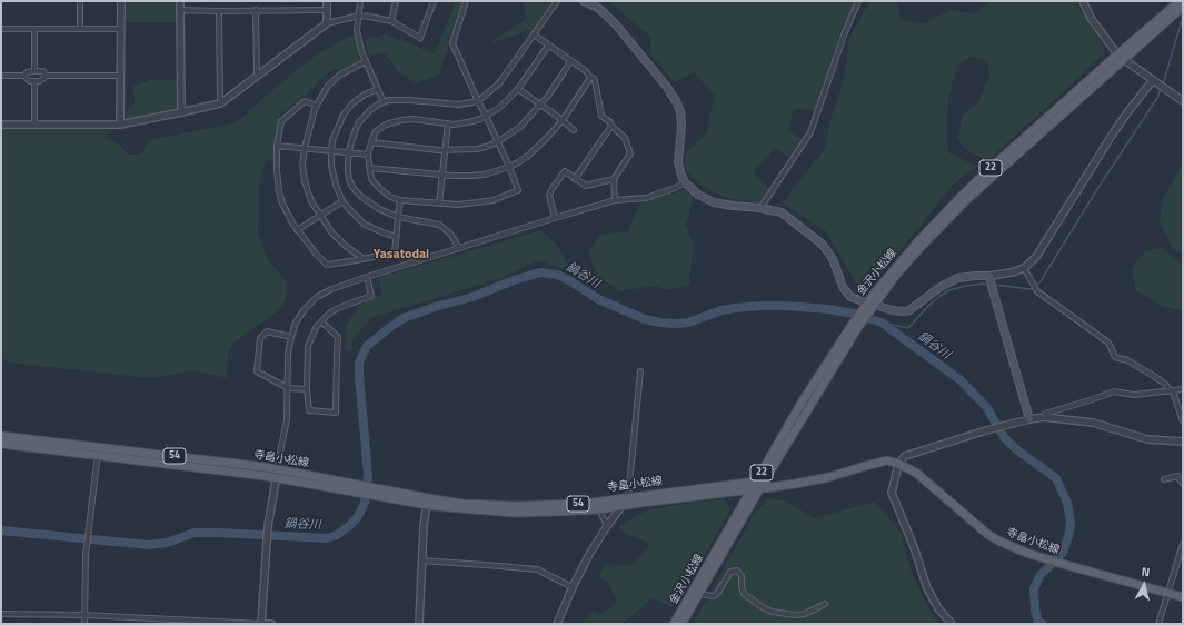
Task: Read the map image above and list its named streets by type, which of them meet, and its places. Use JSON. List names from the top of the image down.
{
  "streets": {
    "main road": [
      "22",
      "金沢小松線",
      "54",
      "寺畠小松線"
    ]
  },
  "crossings": [
    ["金沢小松線", "寺畠小松線"]
  ],
  "districts": ["Yasatodai"],
  "water": ["鍋谷川"],
  "north": "top"
}
